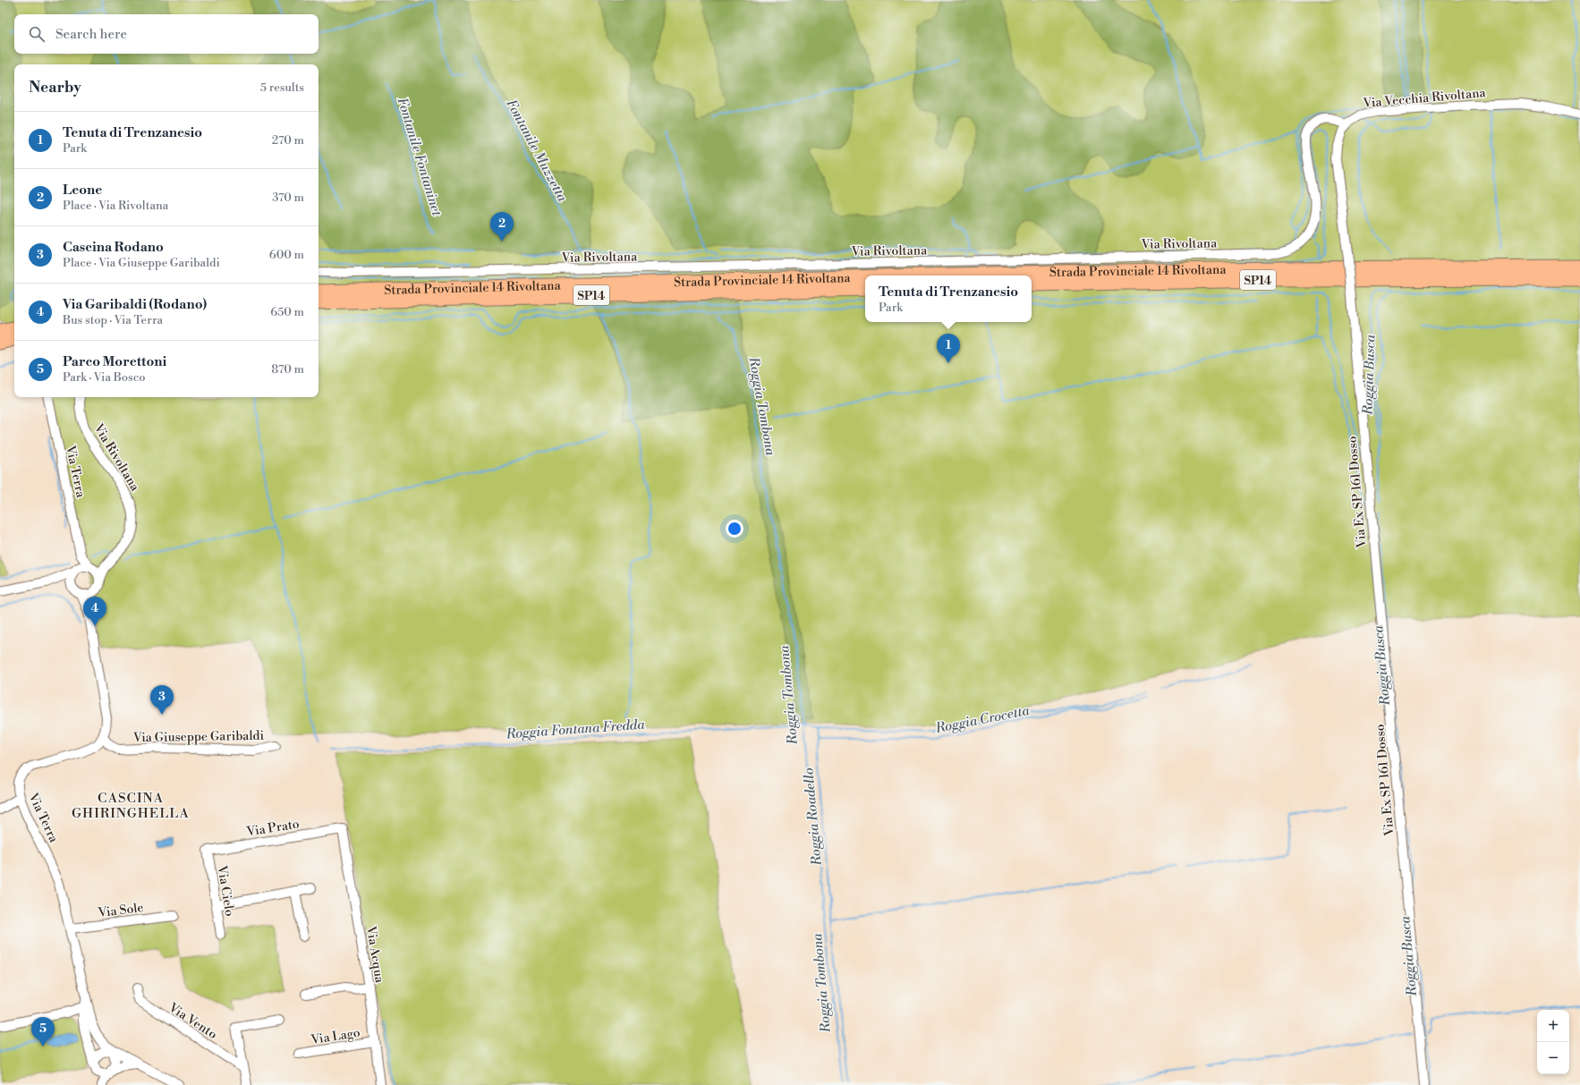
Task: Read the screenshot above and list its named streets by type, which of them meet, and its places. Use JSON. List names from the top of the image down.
{
  "streets": {
    "highway": ["Strada Provinciale 14 Rivoltana", "SP14"],
    "street": [
      "Via Vecchia Rivoltana",
      "Via Rivoltana",
      "Via Terra",
      "Via Ex SP 161 Dosso",
      "Via Giuseppe Garibaldi",
      "Via Prato",
      "Via Cielo",
      "Via Sole",
      "Via Acqua",
      "Via Vento",
      "Via Lago"
    ]
  },
  "crossings": [
    ["Via Vecchia Rivoltana", "Via Rivoltana"],
    ["Via Vecchia Rivoltana", "Via Ex SP 161 Dosso"],
    ["Via Rivoltana", "Via Terra"],
    ["Via Rivoltana", "Via Ex SP 161 Dosso"],
    ["Strada Provinciale 14 Rivoltana", "SP14"],
    ["Via Terra", "Via Giuseppe Garibaldi"],
    ["Via Terra", "Via Sole"],
    ["Via Prato", "Via Cielo"],
    ["Via Prato", "Via Acqua"],
    ["Via Acqua", "Via Lago"]
  ],
  "districts": ["CASCINA GHIRINGHELLA"],
  "water": [
    "Fontanile Muzzetta",
    "Fontanile Fontaninet",
    "Roggia Busca",
    "Roggia Tombona",
    "Roggia Crocetta",
    "Roggia Fontana Fredda",
    "Roggia Roadello"
  ],
  "page": {
    "search": "Search here",
    "heading": ["Nearby", "5 results"],
    "list": [
      {
        "mark": "1",
        "name": "Tenuta di Trenzanesio",
        "note": "Park",
        "value": "270 m"
      },
      {
        "mark": "2",
        "name": "Leone",
        "note": "Place · Via Rivoltana",
        "value": "370 m"
      },
      {
        "mark": "3",
        "name": "Cascina Rodano",
        "note": "Place · Via Giuseppe Garibaldi",
        "value": "600 m"
      },
      {
        "mark": "4",
        "name": "Via Garibaldi (Rodano)",
        "note": "Bus stop · Via Terra",
        "value": "650 m"
      },
      {
        "mark": "5",
        "name": "Parco Morettoni",
        "note": "Park · Via Bosco",
        "value": "870 m"
      }
    ],
    "pins": [
      "2",
      "1",
      "4",
      "3",
      "5"
    ],
    "popup": ["Tenuta di Trenzanesio", "Park"],
    "map_buttons": ["+", "−"]
  }
}
